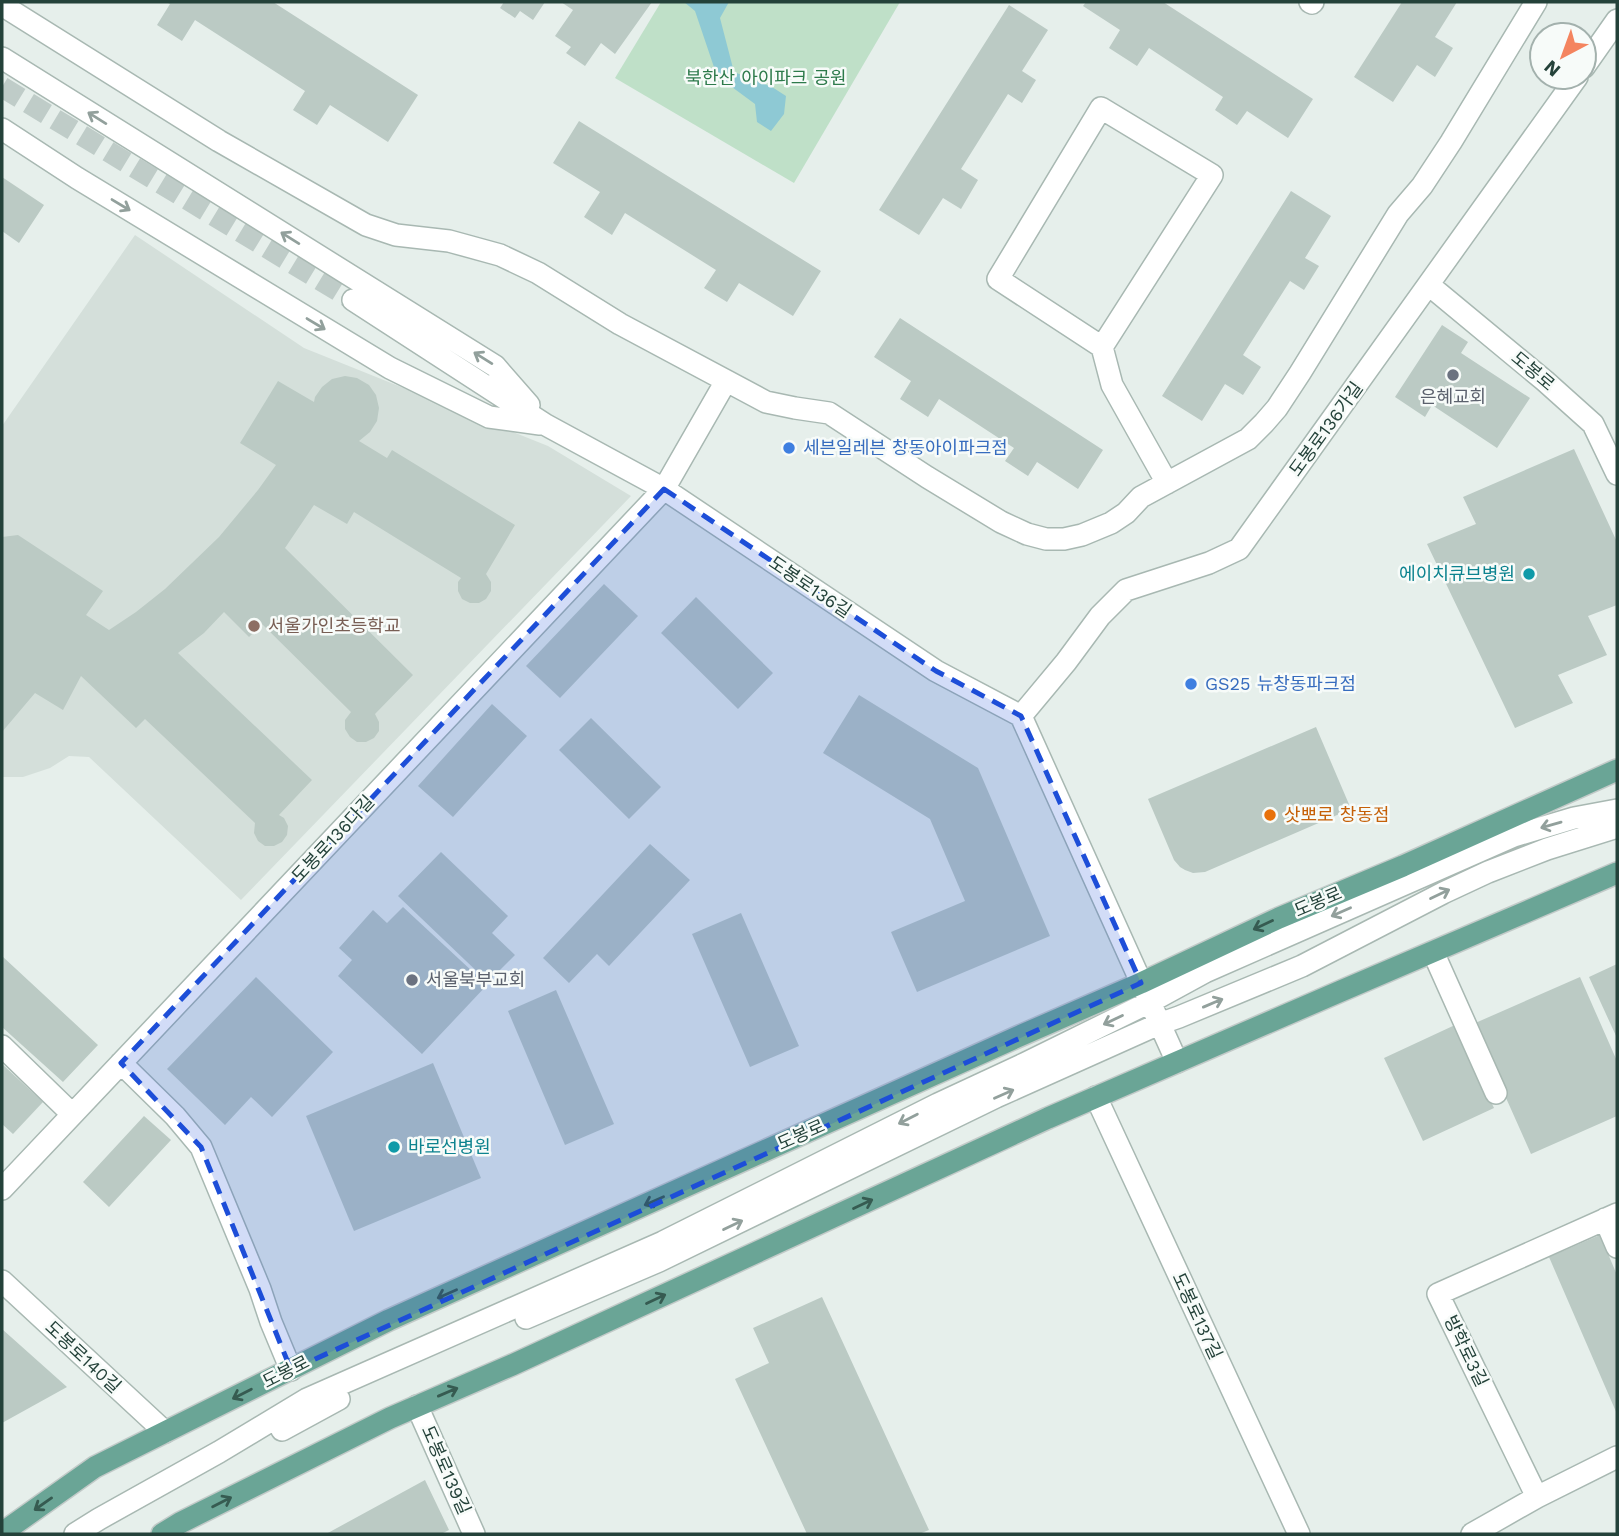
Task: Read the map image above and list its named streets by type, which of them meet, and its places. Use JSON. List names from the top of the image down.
{
  "streets": {
    "main road": ["도봉로"],
    "street": [
      "도봉로136가길",
      "도봉로136길",
      "도봉로136다길",
      "도봉로137길",
      "방학로3길",
      "도봉로140길",
      "도봉로139길"
    ]
  },
  "crossings": [
    ["도봉로", "도봉로136가길"],
    ["도봉로", "도봉로140길"],
    ["도봉로136가길", "도봉로136길"],
    ["도봉로136길", "도봉로136다길"]
  ],
  "parks": ["북한산 아이파크 공원"],
  "places": [
    "은혜교회",
    "세븐일레븐 창동아이파크점",
    "에이치큐브병원",
    "서울가인초등학교",
    "GS25 뉴창동파크점",
    "삿뽀로 창동점",
    "서울북부교회",
    "바로선병원"
  ],
  "north": "bottom left"
}
